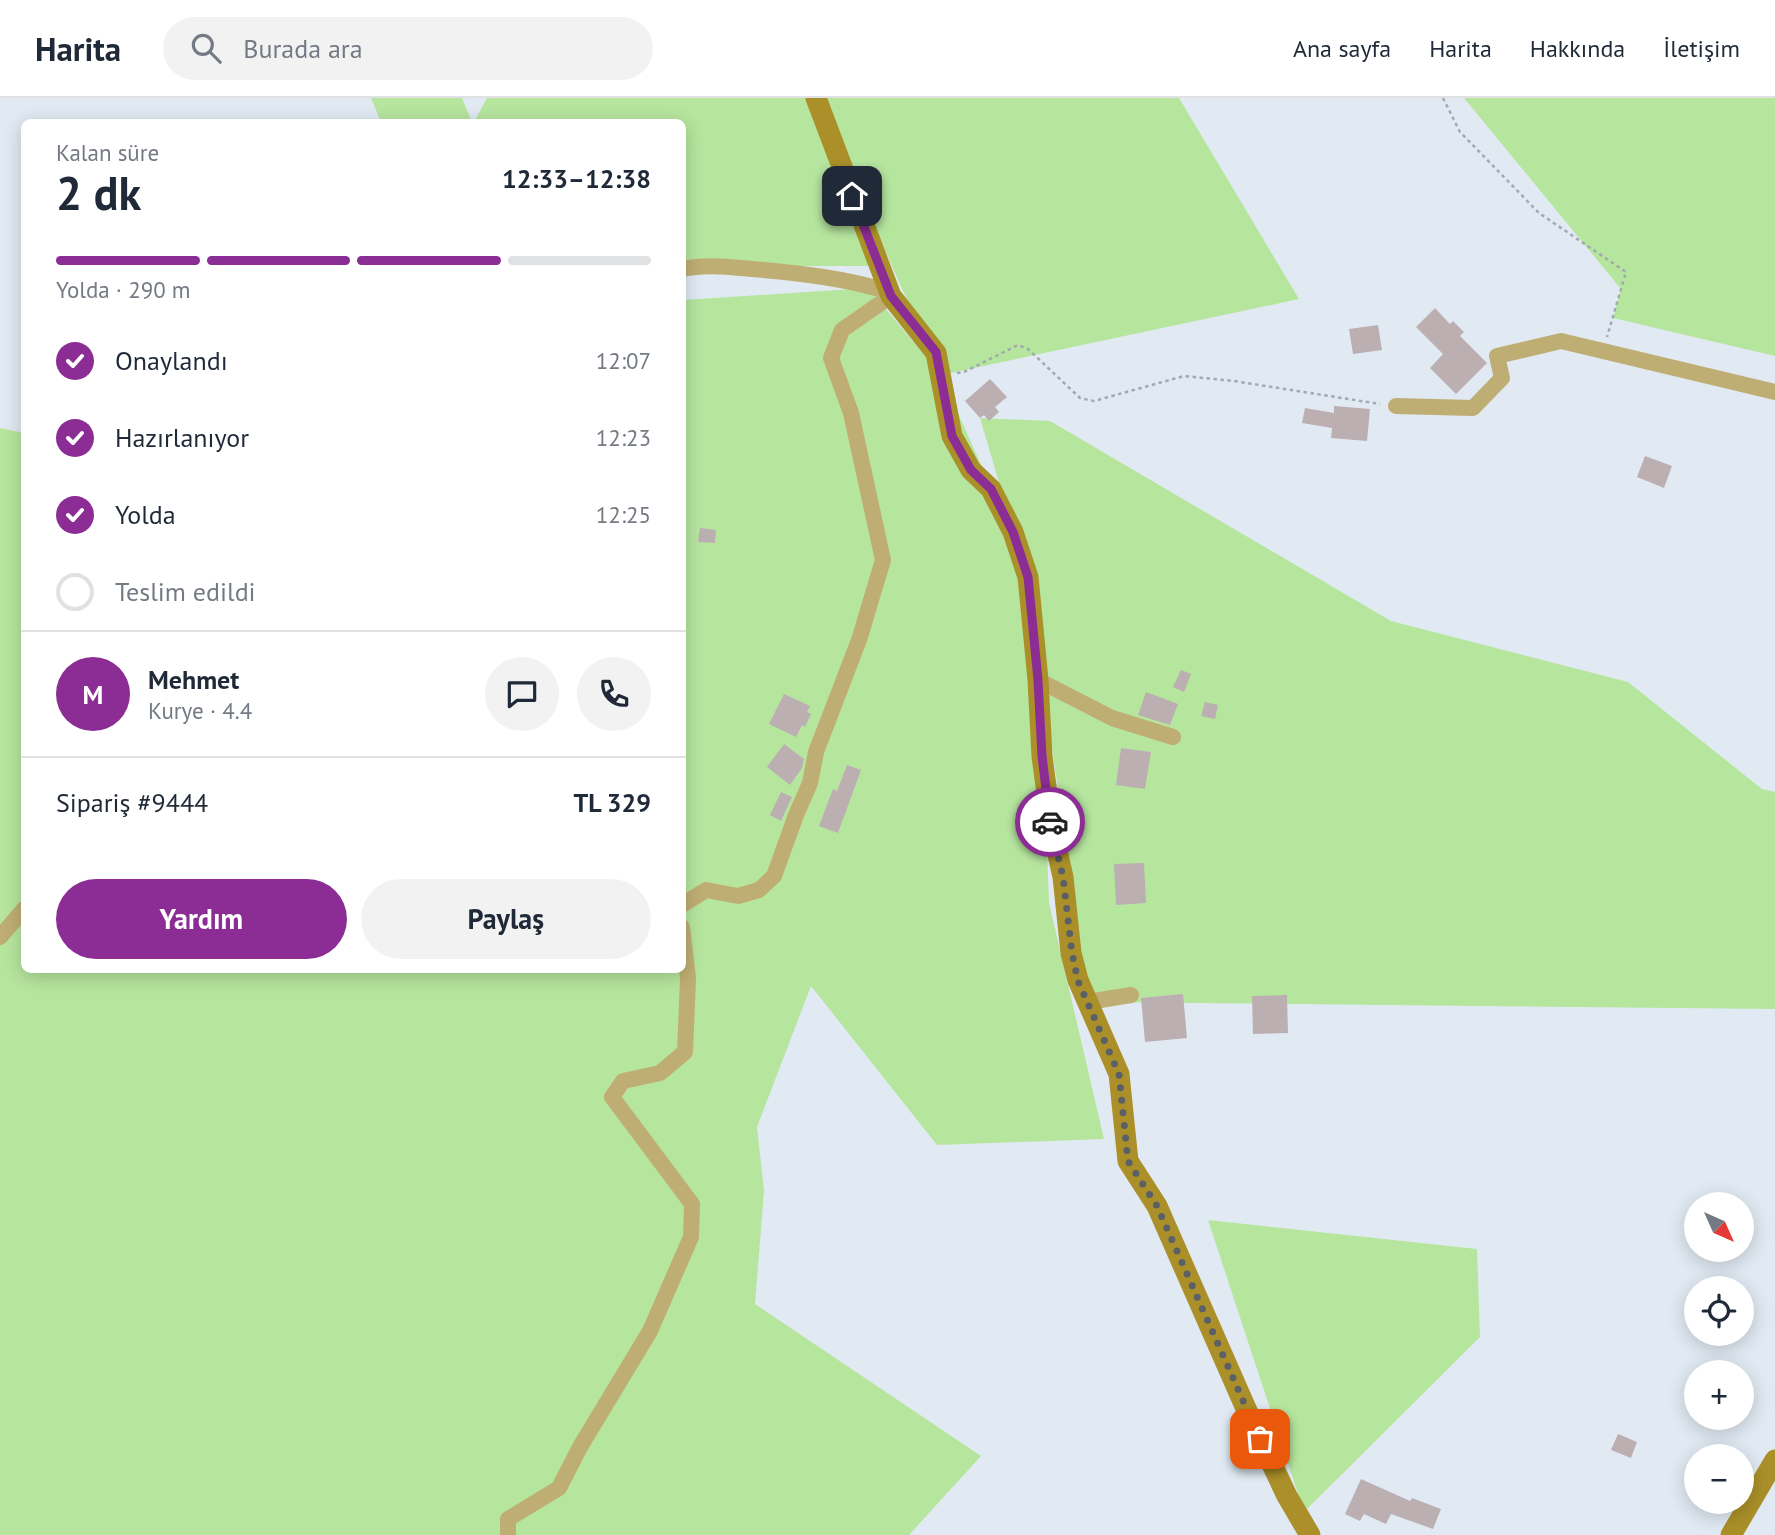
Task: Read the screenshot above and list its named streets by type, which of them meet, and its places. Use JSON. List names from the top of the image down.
{
  "north": "bottom right",
  "page": {
    "header": "Harita",
    "search": "Burada ara",
    "nav": [
      "Ana sayfa",
      "Harita",
      "Hakkında",
      "İletişim"
    ],
    "heading": ["2 dk", "Kalan süre", "12:33–12:38"],
    "panel": [
      "Mehmet",
      "Kurye · 4.4",
      "Sipariş #9444",
      "TL 329"
    ],
    "bar": "Yolda · 290 m",
    "list": [
      ["Onaylandı", "12:07"],
      ["Hazırlanıyor", "12:23"],
      ["Yolda", "12:25"],
      "Teslim edildi"
    ],
    "round": "M",
    "buttons": ["Yardım", "Paylaş"],
    "map_buttons": ["+", "−"]
  }
}
